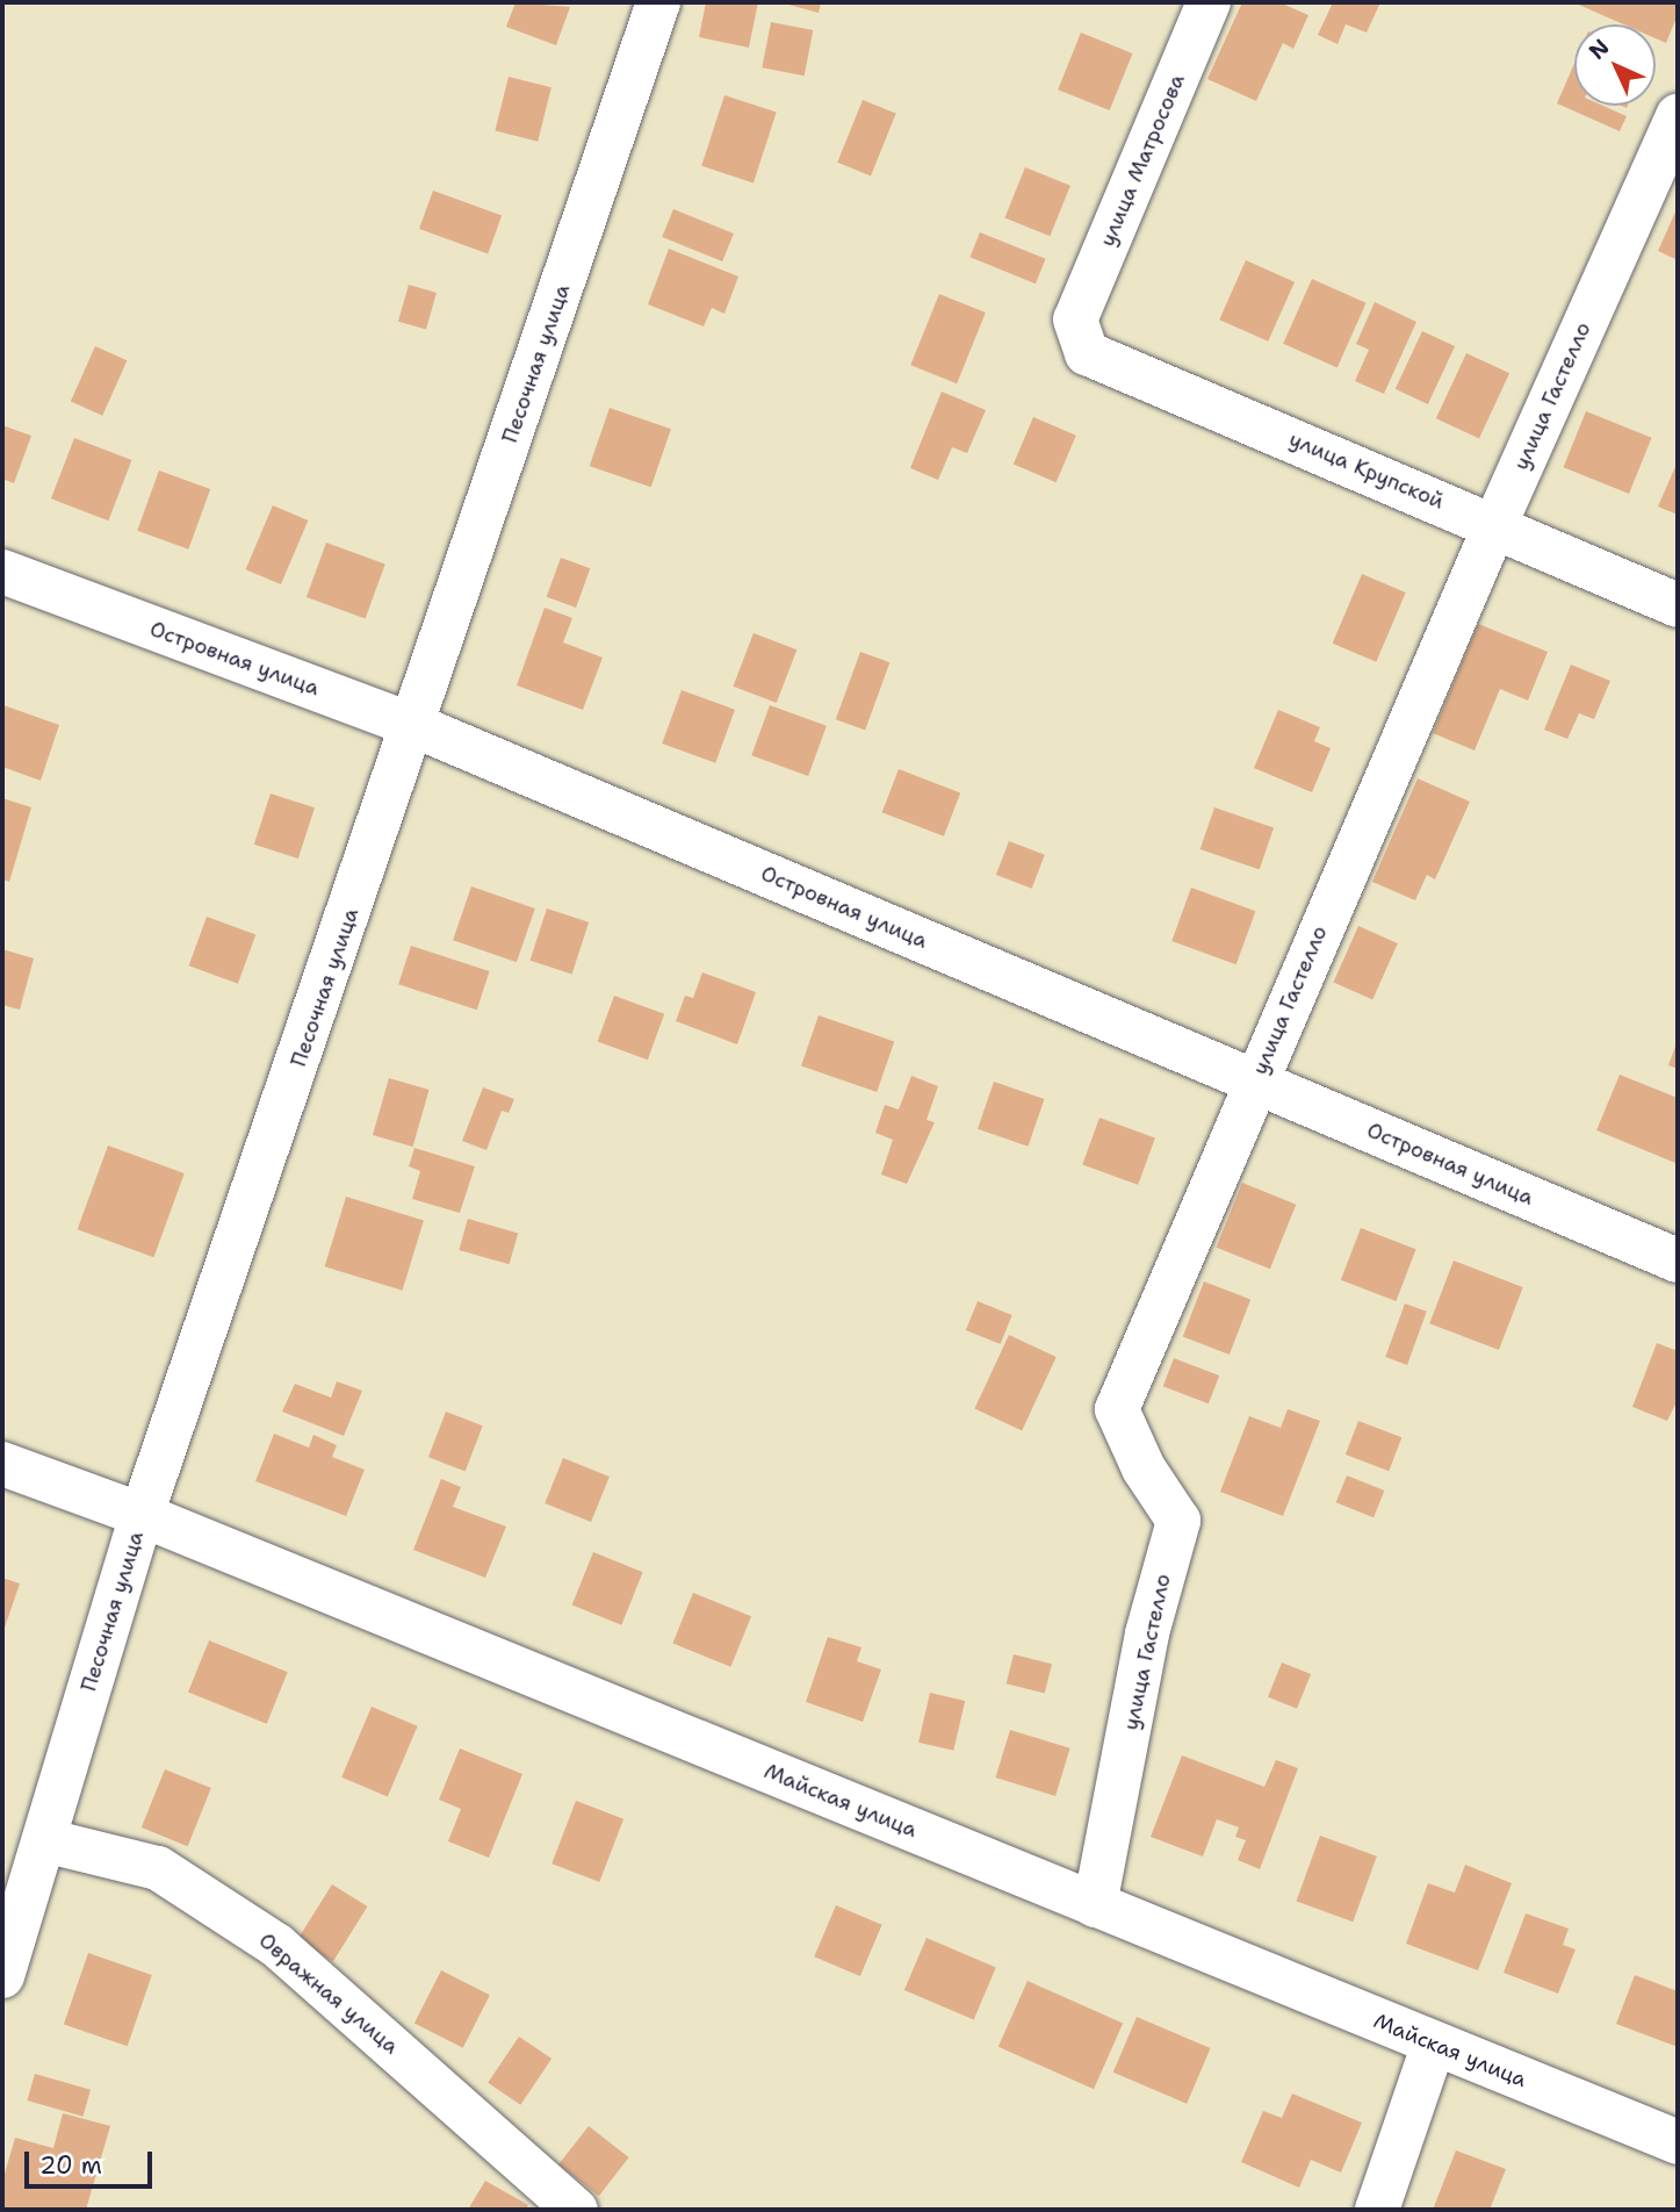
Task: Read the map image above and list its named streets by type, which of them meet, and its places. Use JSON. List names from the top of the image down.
{
  "streets": {
    "street": [
      "улица Матросова",
      "Песочная улица",
      "улица Гастелло",
      "улица Крупской",
      "Островная улица",
      "Майская улица",
      "Овражная улица"
    ]
  },
  "crossings": [
    ["улица Матросова", "улица Крупской"],
    ["Песочная улица", "Островная улица"],
    ["Песочная улица", "Майская улица"],
    ["Песочная улица", "Овражная улица"],
    ["улица Гастелло", "улица Крупской"],
    ["улица Гастелло", "Островная улица"],
    ["улица Гастелло", "Майская улица"]
  ],
  "scale_bar": "20 m",
  "north": "top left"
}
